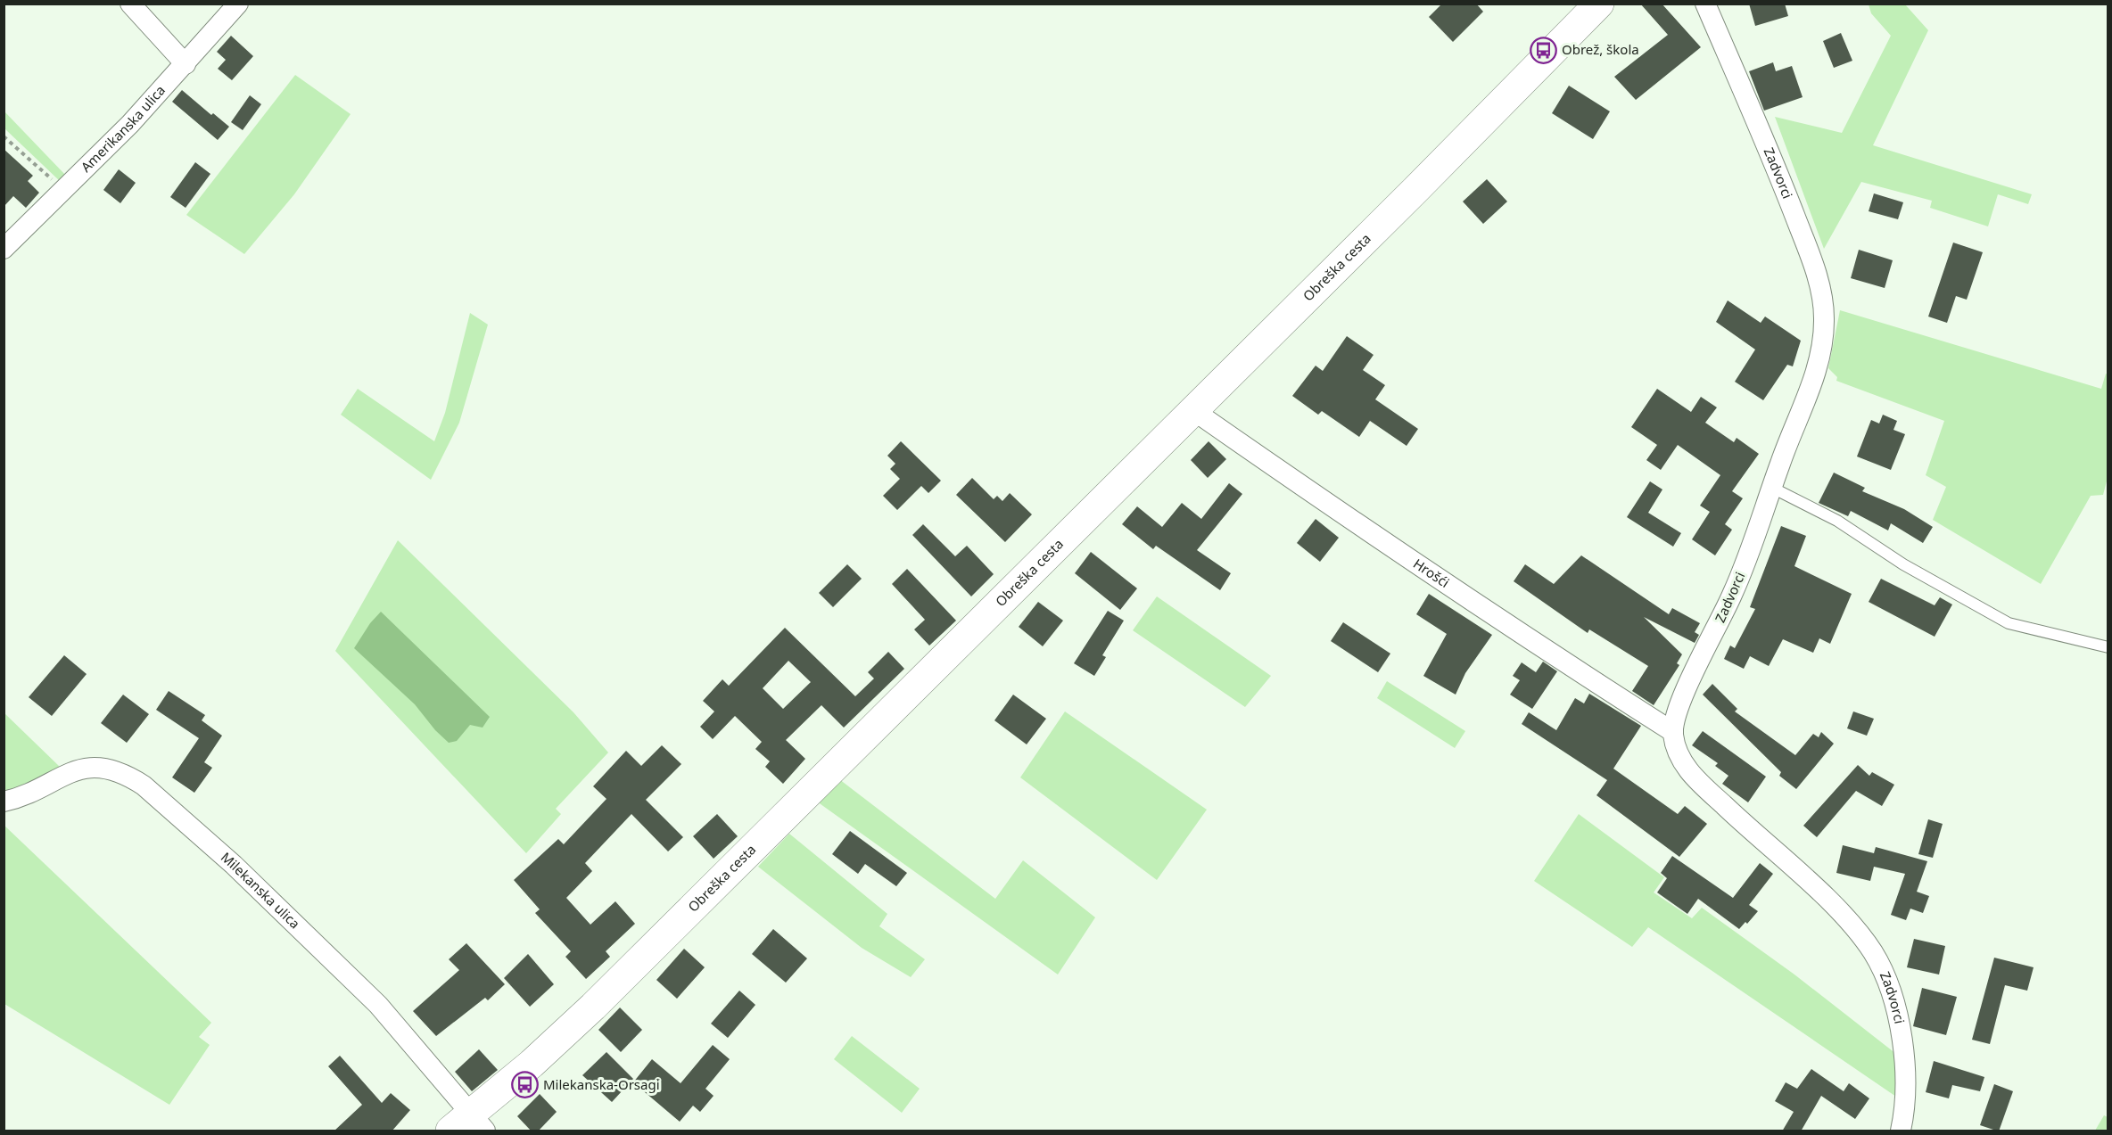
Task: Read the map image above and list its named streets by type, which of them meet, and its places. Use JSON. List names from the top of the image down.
{
  "streets": {
    "main road": ["Obreška cesta"],
    "street": [
      "Amerikanska ulica",
      "Zadvorci",
      "Hrošći",
      "Milekanska ulica"
    ]
  },
  "crossings": [
    ["Zadvorci", "Hrošći"],
    ["Obreška cesta", "Hrošći"],
    ["Obreška cesta", "Milekanska ulica"]
  ],
  "places": {
    "bus stop": ["Obrež, škola", "Milekanska-Orsagi"]
  }
}
